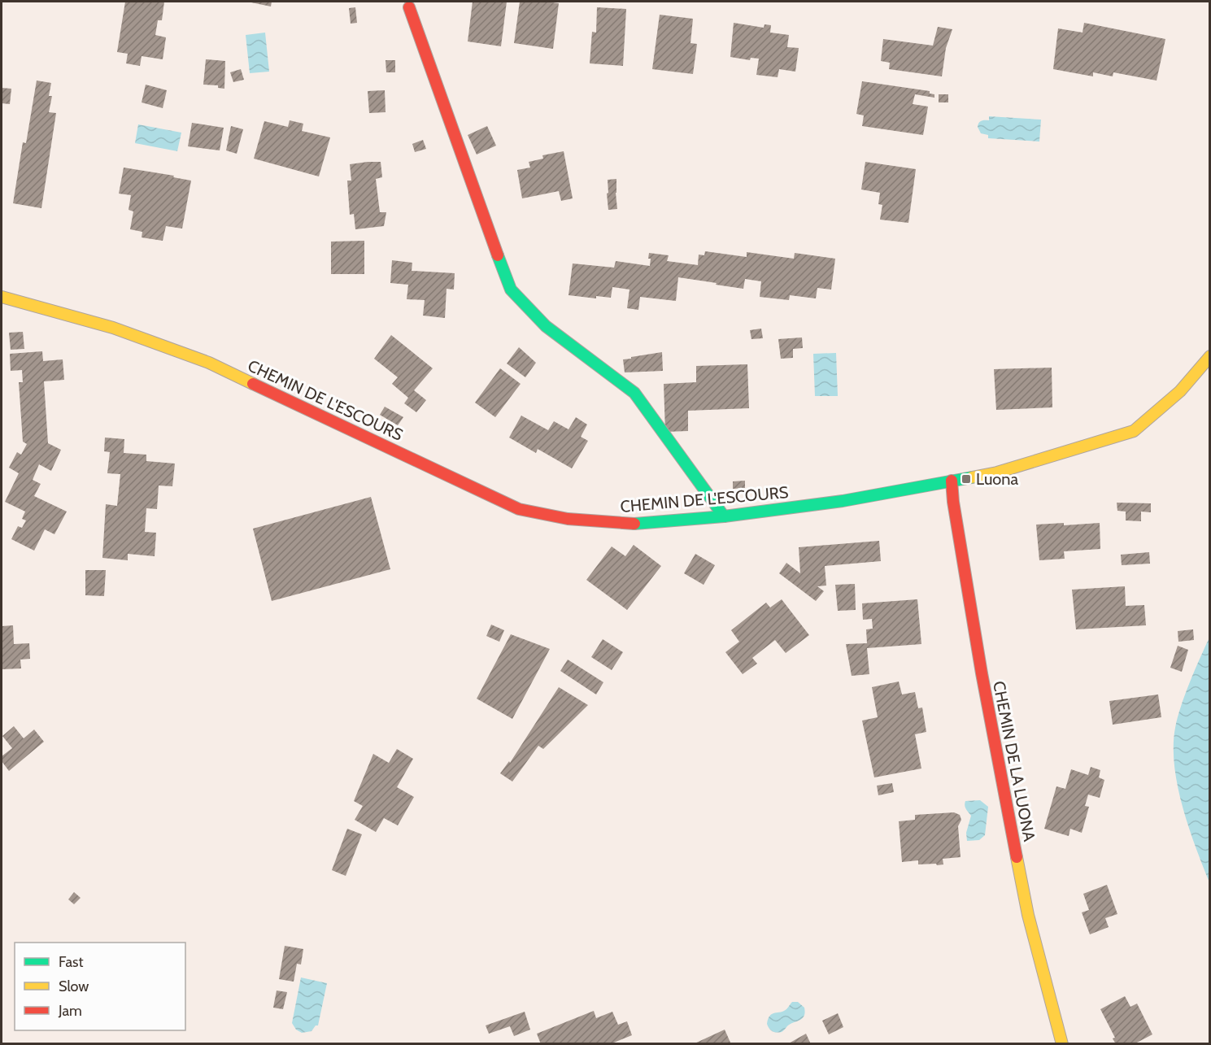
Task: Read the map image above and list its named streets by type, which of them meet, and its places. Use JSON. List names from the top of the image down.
{
  "streets": {
    "street": ["CHEMIN DE L'ESCOURS", "CHEMIN DE LA LUONA"]
  },
  "crossings": [
    ["CHEMIN DE L'ESCOURS", "CHEMIN DE LA LUONA"]
  ],
  "places": {
    "transit": ["Luona"]
  },
  "legend": ["Fast", "Slow", "Jam"]
}
